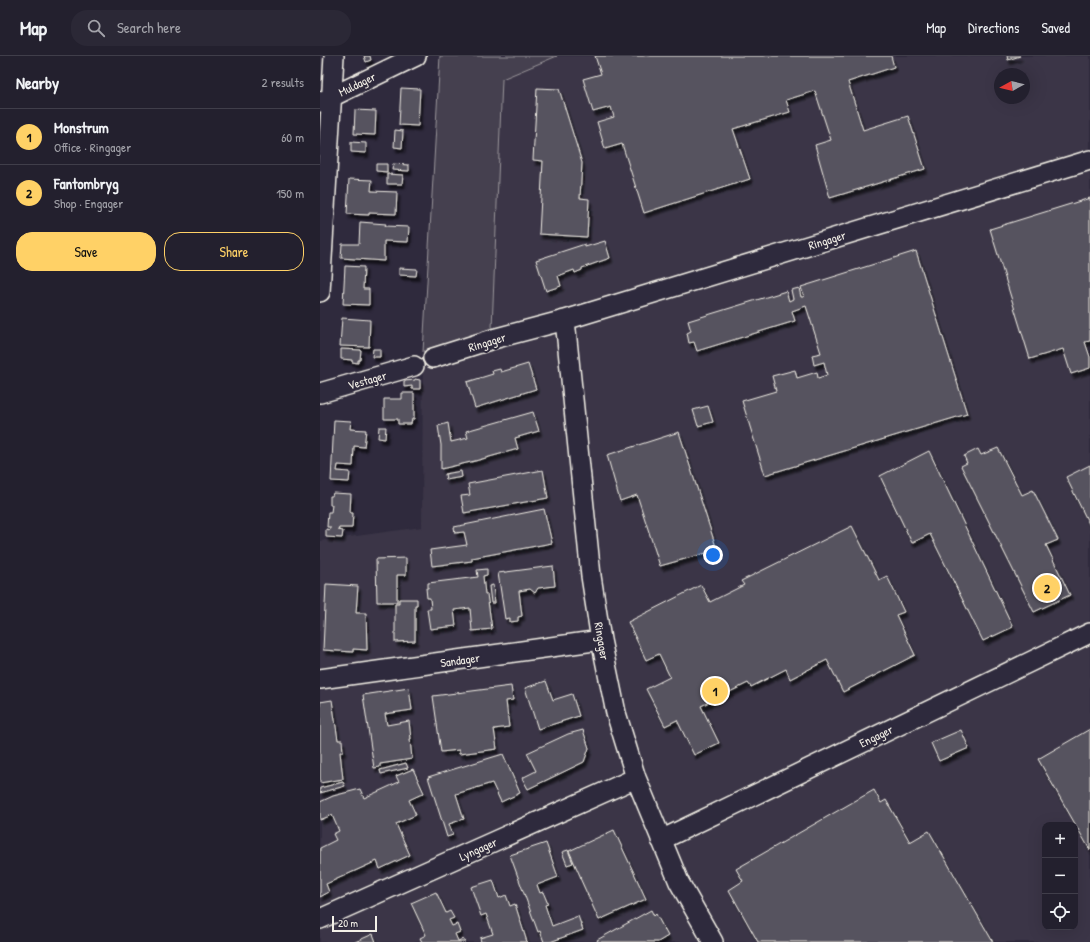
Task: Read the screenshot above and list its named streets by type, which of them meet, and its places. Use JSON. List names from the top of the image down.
{
  "streets": {
    "street": [
      "Muldager",
      "Ringager",
      "Vestager",
      "Sandager",
      "Engager",
      "Lyngager"
    ]
  },
  "crossings": [
    ["Ringager", "Sandager"],
    ["Ringager", "Engager"],
    ["Ringager", "Lyngager"]
  ],
  "scale_bar": "20 m",
  "north": "left",
  "page": {
    "header": "Map",
    "search": "Search here",
    "nav": ["Map", "Directions", "Saved"],
    "heading": ["Nearby", "2 results"],
    "list": [
      {
        "mark": "1",
        "name": "Monstrum",
        "note": "Office · Ringager",
        "value": "60 m"
      },
      {
        "mark": "2",
        "name": "Fantombryg",
        "note": "Shop · Engager",
        "value": "150 m"
      }
    ],
    "buttons": ["Save", "Share"],
    "pins": ["2", "1"],
    "map_buttons": ["+", "−"],
    "scale": "20 m"
  }
}
